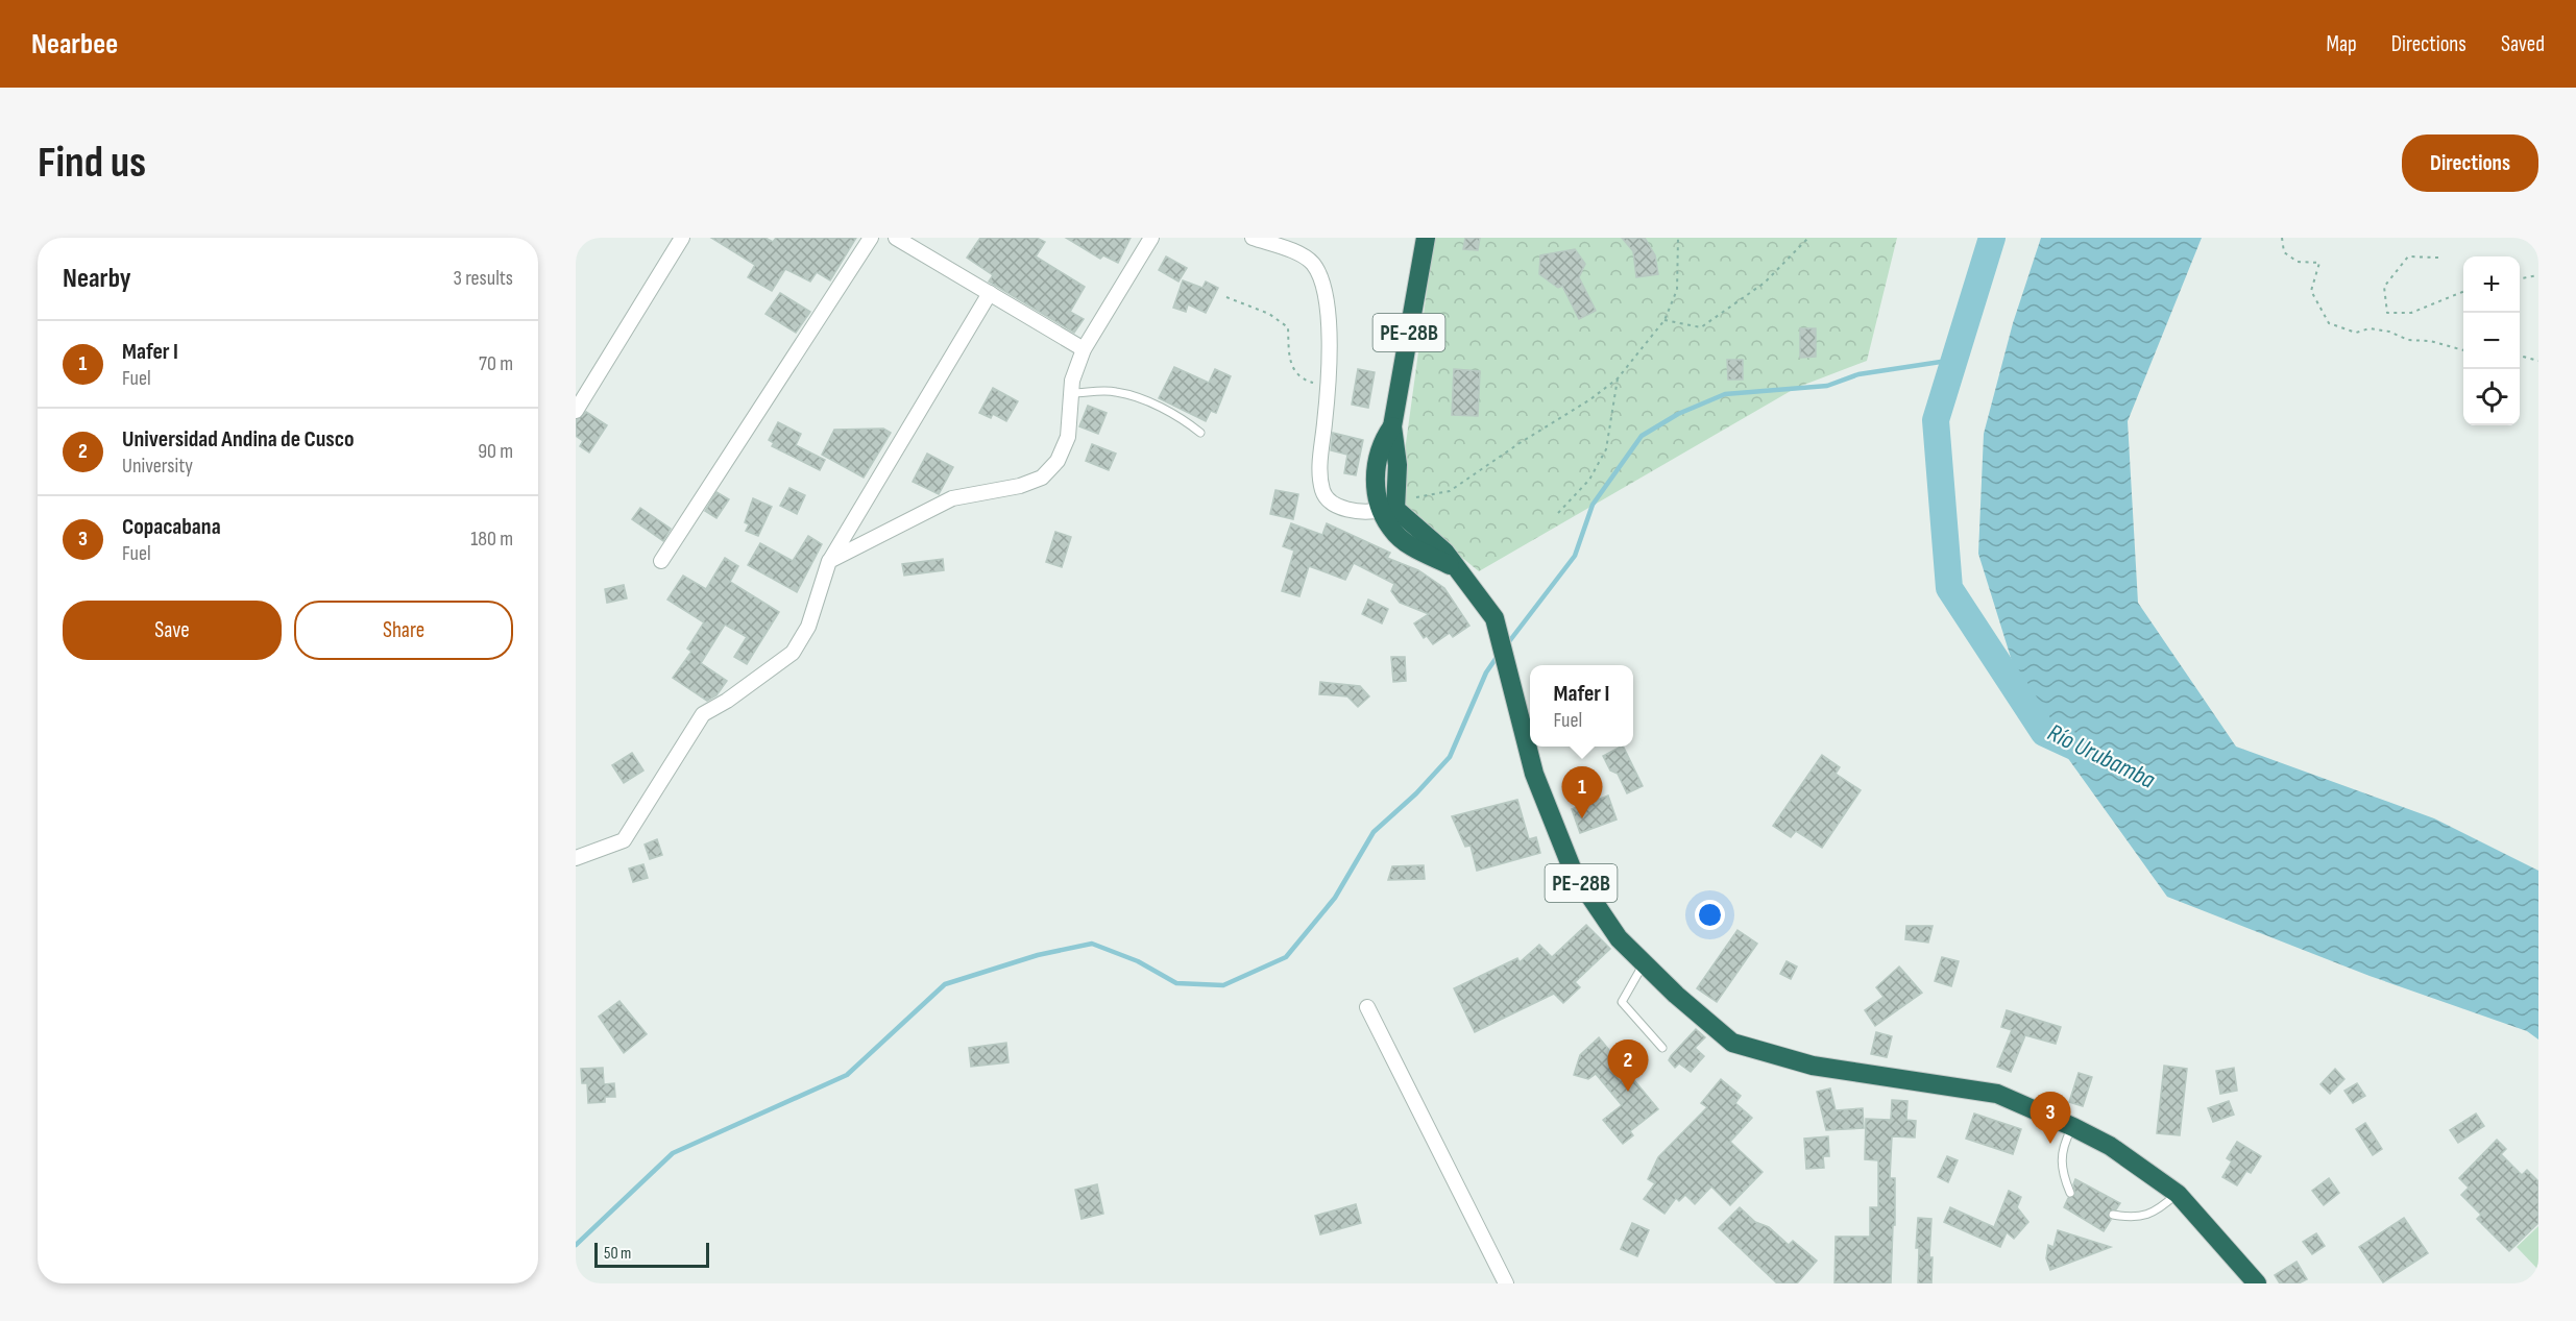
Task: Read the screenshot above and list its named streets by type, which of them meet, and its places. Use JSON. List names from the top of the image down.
{
  "streets": {
    "highway": ["PE-28B"]
  },
  "water": ["Río Urubamba"],
  "scale_bar": "50 m",
  "page": {
    "header": "Nearbee",
    "nav": ["Map", "Directions", "Saved"],
    "buttons": [
      "Directions",
      ["Save", "Share"]
    ],
    "title": "Find us",
    "heading": ["Nearby", "3 results"],
    "map_buttons": ["+", "−"],
    "list": [
      {
        "mark": "1",
        "name": "Mafer I",
        "note": "Fuel",
        "value": "70 m"
      },
      {
        "mark": "2",
        "name": "Universidad Andina de Cusco",
        "note": "University",
        "value": "90 m"
      },
      {
        "mark": "3",
        "name": "Copacabana",
        "note": "Fuel",
        "value": "180 m"
      }
    ],
    "popup": ["Mafer I", "Fuel"],
    "pins": ["1", "2", "3"],
    "scale": "50 m"
  }
}
